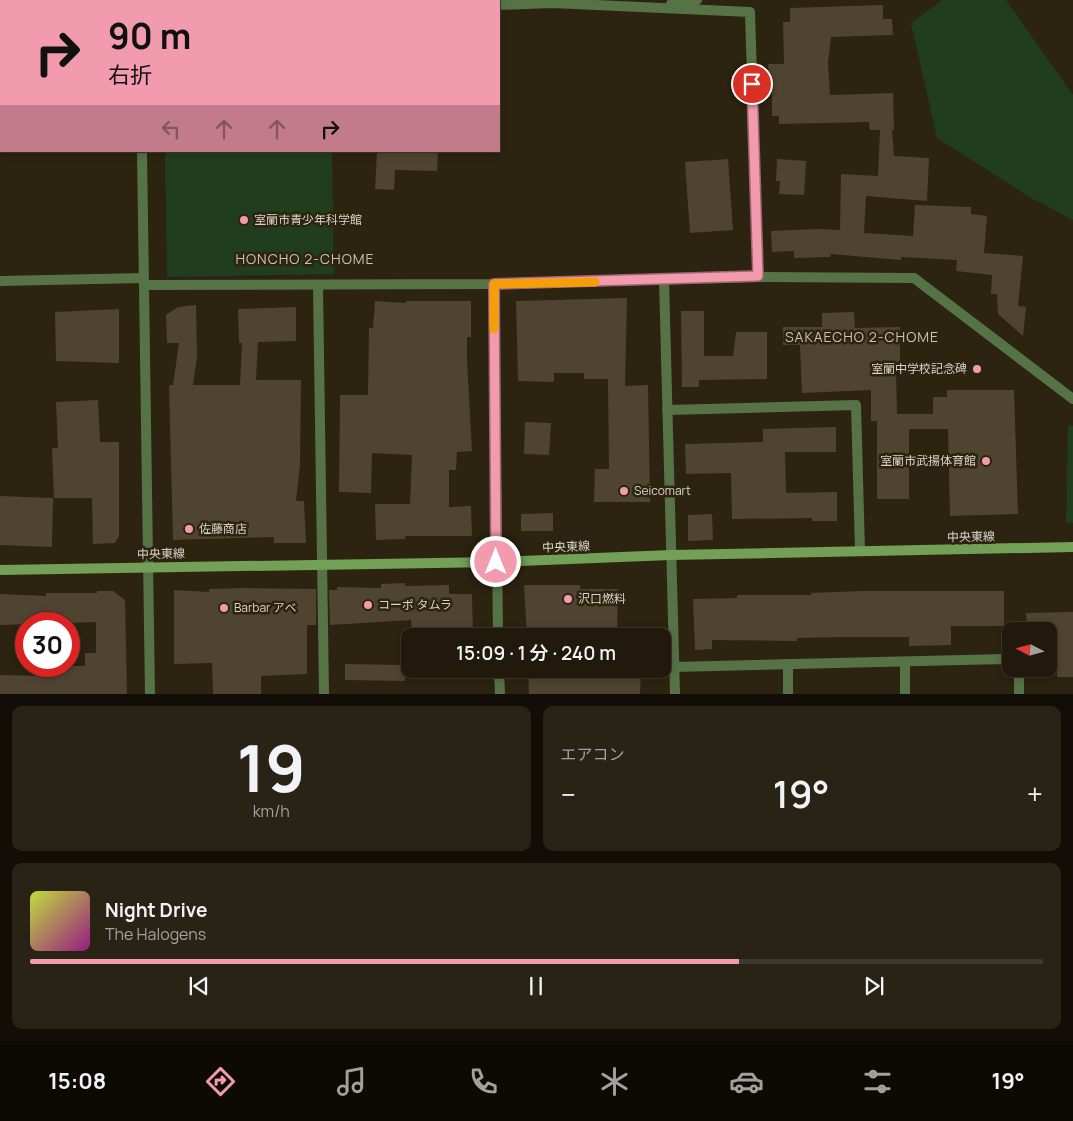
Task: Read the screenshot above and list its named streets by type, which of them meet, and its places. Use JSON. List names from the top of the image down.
{
  "streets": {
    "main road": ["中央東線"]
  },
  "districts": ["HONCHO 2-CHOME", "SAKAECHO 2-CHOME"],
  "places": [
    "室蘭市青少年科学館",
    "室蘭中学校記念碑",
    "室蘭市武揚体育館",
    "Seicomart",
    "佐藤商店",
    "沢口燃料",
    "コーポ タムラ",
    "Barbar アベ"
  ],
  "north": "left",
  "page": {
    "turn": ["90 m", "右折"],
    "limit": "30",
    "trip": "15:09 · 1 分 · 240 m",
    "tile": [
      ["19", "km/h"],
      "エアコン"
    ],
    "heat": ["−", "19°", "+"],
    "song": ["Night Drive", "The Halogens"],
    "tabs": ["15:08", "19°"]
  }
}
